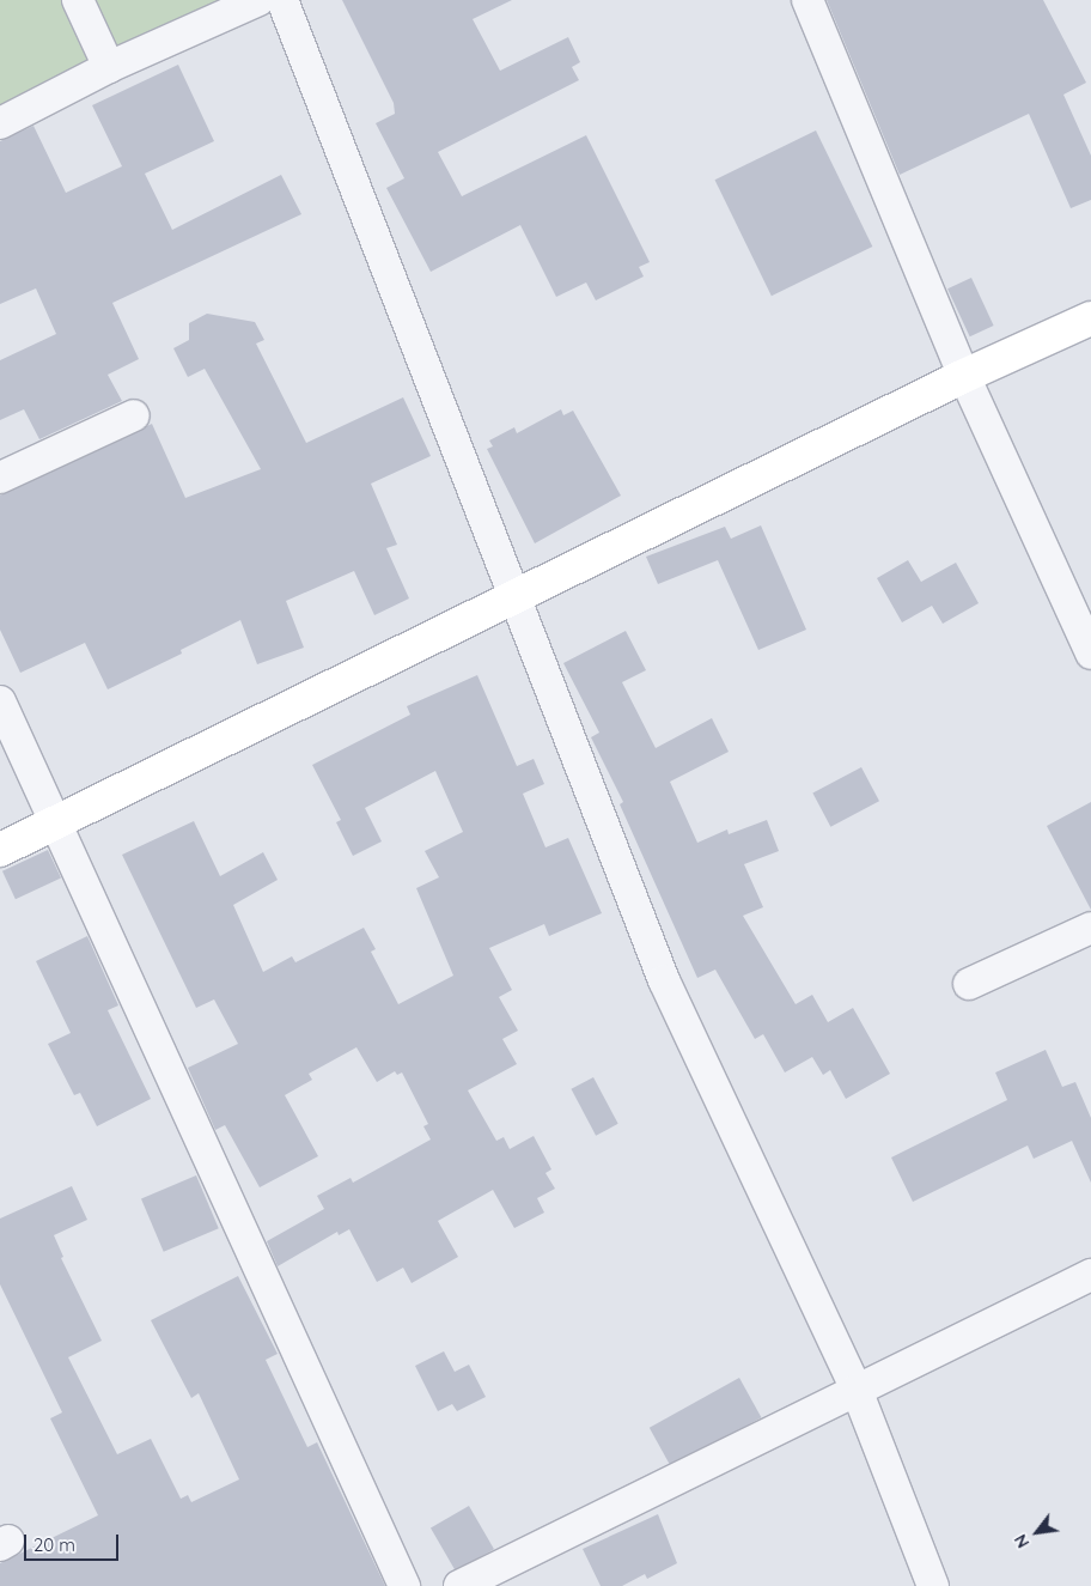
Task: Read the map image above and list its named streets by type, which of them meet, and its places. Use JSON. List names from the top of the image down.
{
  "scale_bar": "20 m",
  "north": "bottom left"
}
